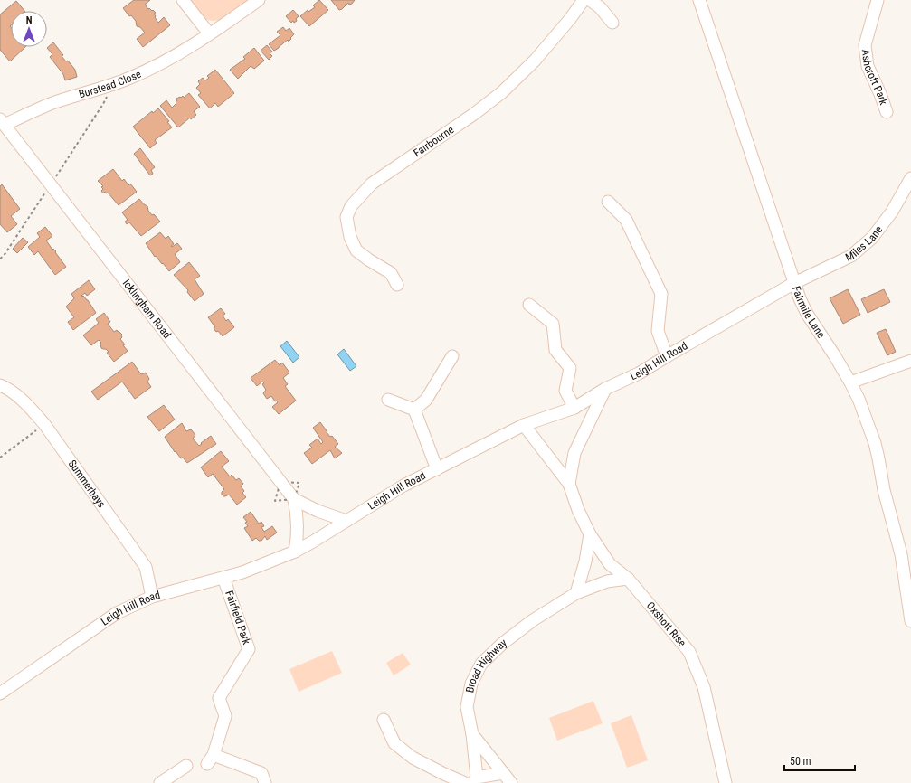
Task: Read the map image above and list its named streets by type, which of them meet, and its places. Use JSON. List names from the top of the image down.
{
  "streets": {
    "street": [
      "Ashcroft Park",
      "Burstead Close",
      "Fairbourne",
      "Miles Lane",
      "Icklingham Road",
      "Fairmile Lane",
      "Leigh Hill Road",
      "Summerhays",
      "Fairfield Park",
      "Oxshott Rise",
      "Broad Highway"
    ]
  },
  "crossings": [
    ["Burstead Close", "Icklingham Road"],
    ["Miles Lane", "Fairmile Lane"],
    ["Miles Lane", "Leigh Hill Road"],
    ["Icklingham Road", "Leigh Hill Road"],
    ["Fairmile Lane", "Leigh Hill Road"],
    ["Leigh Hill Road", "Summerhays"],
    ["Leigh Hill Road", "Fairfield Park"],
    ["Leigh Hill Road", "Oxshott Rise"],
    ["Oxshott Rise", "Broad Highway"]
  ],
  "scale_bar": "50 m",
  "north": "top"
}
